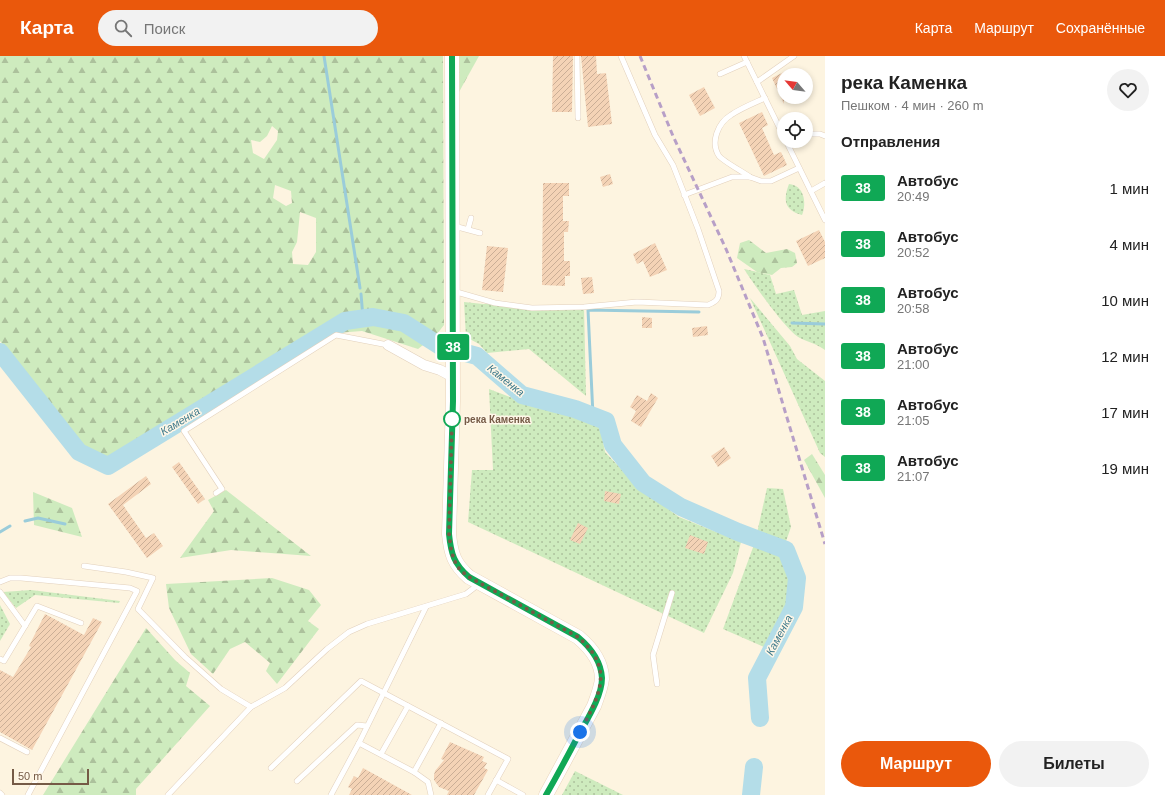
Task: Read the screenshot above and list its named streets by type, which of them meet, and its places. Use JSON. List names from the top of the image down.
{
  "water": ["Каменка"],
  "places": ["река Каменка"],
  "lines": ["bus line 38"],
  "scale_bar": "50 m",
  "north": "top left",
  "page": {
    "header": "Карта",
    "search": "Поиск",
    "nav": ["Карта", "Маршрут", "Сохранённые"],
    "on_map": "38",
    "heading": [
      ["река Каменка", "Пешком · 4 мин · 260 m"],
      "Отправления"
    ],
    "list": [
      {
        "mark": "38",
        "name": "Автобус",
        "note": "20:49",
        "value": "1 мин"
      },
      {
        "mark": "38",
        "name": "Автобус",
        "note": "20:52",
        "value": "4 мин"
      },
      {
        "mark": "38",
        "name": "Автобус",
        "note": "20:58",
        "value": "10 мин"
      },
      {
        "mark": "38",
        "name": "Автобус",
        "note": "21:00",
        "value": "12 мин"
      },
      {
        "mark": "38",
        "name": "Автобус",
        "note": "21:05",
        "value": "17 мин"
      },
      {
        "mark": "38",
        "name": "Автобус",
        "note": "21:07",
        "value": "19 мин"
      }
    ],
    "buttons": ["Маршрут", "Билеты"],
    "scale": "50 m"
  }
}
